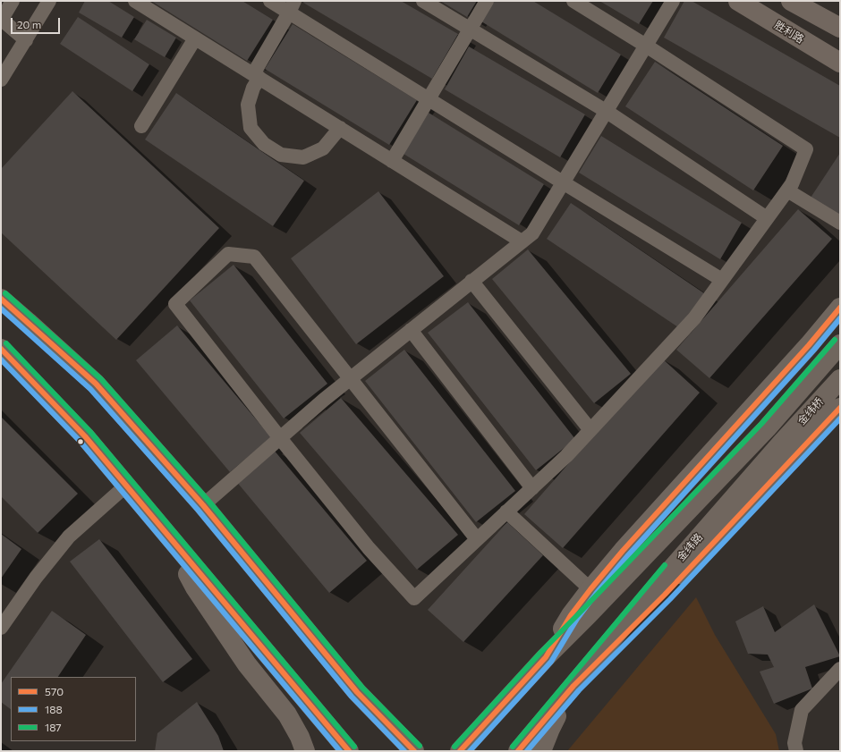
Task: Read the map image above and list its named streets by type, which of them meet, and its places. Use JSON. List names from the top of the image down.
{
  "streets": {
    "main road": ["胜利路", "金纬桥", "金纬路"]
  },
  "crossings": [
    ["金纬桥", "金纬路"]
  ],
  "lines": ["transit line 187", "transit line 570", "transit line 188"],
  "legend": ["570", "188", "187"],
  "scale_bar": "20 m"
}
